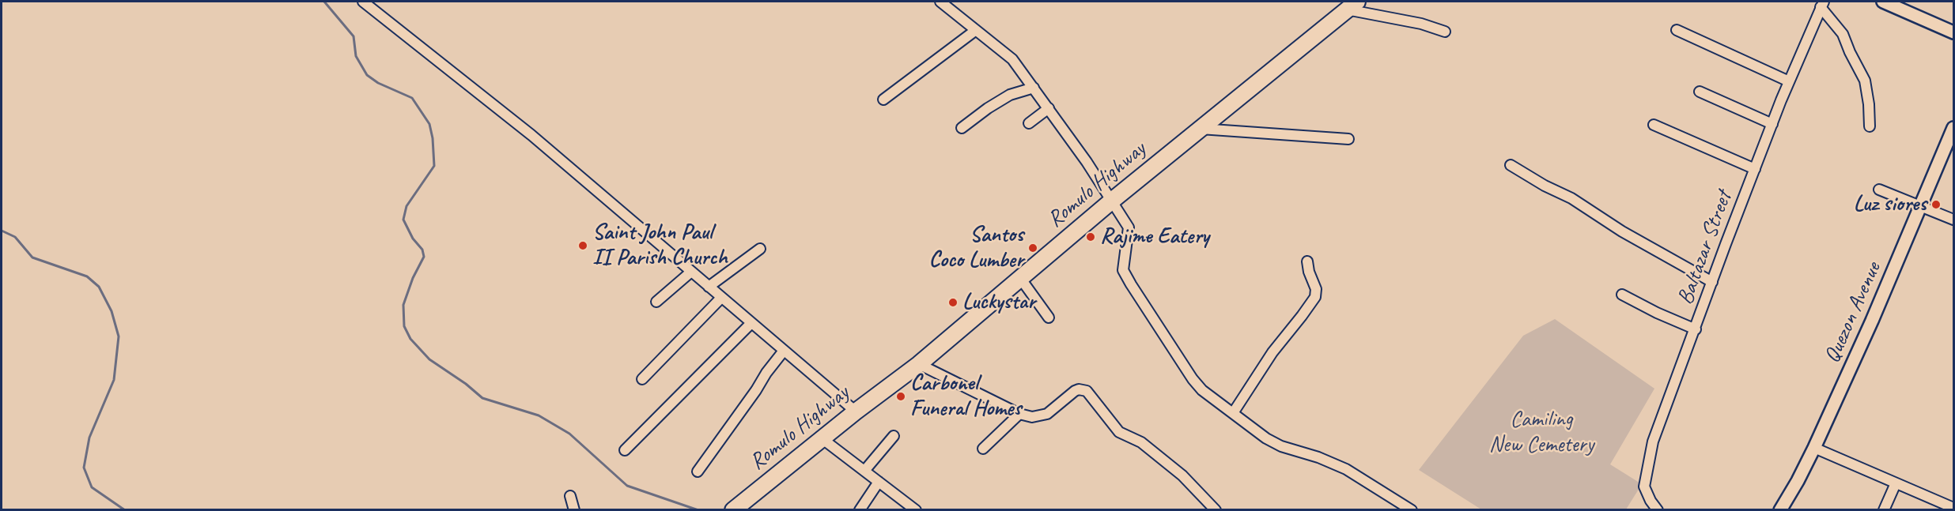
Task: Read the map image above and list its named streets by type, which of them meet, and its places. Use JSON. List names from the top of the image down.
{
  "streets": {
    "highway": ["Romulo Highway"],
    "street": ["Baltazar Street", "Quezon Avenue"]
  },
  "parks": ["Camiling New Cemetery"],
  "places": [
    "Luz siores",
    "Rajime Eatery",
    "Saint John Paul II Parish Church",
    "Santos Coco Lumber",
    "Luckystar",
    "Carbonel Funeral Homes"
  ]
}
